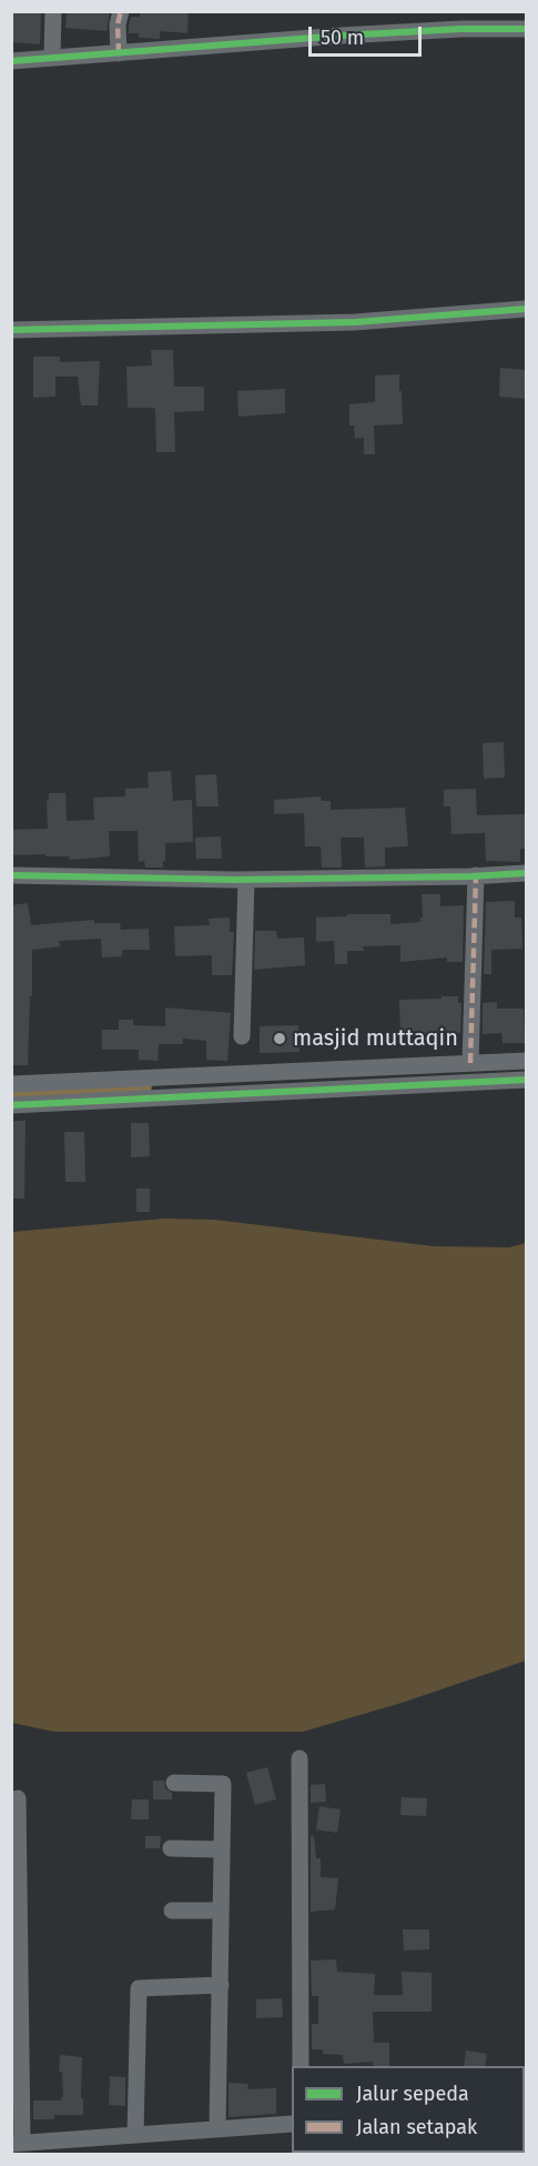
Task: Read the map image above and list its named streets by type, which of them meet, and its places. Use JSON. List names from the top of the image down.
{
  "places": ["masjid muttaqin"],
  "legend": ["Jalur sepeda", "Jalan setapak"],
  "scale_bar": "50 m"
}
